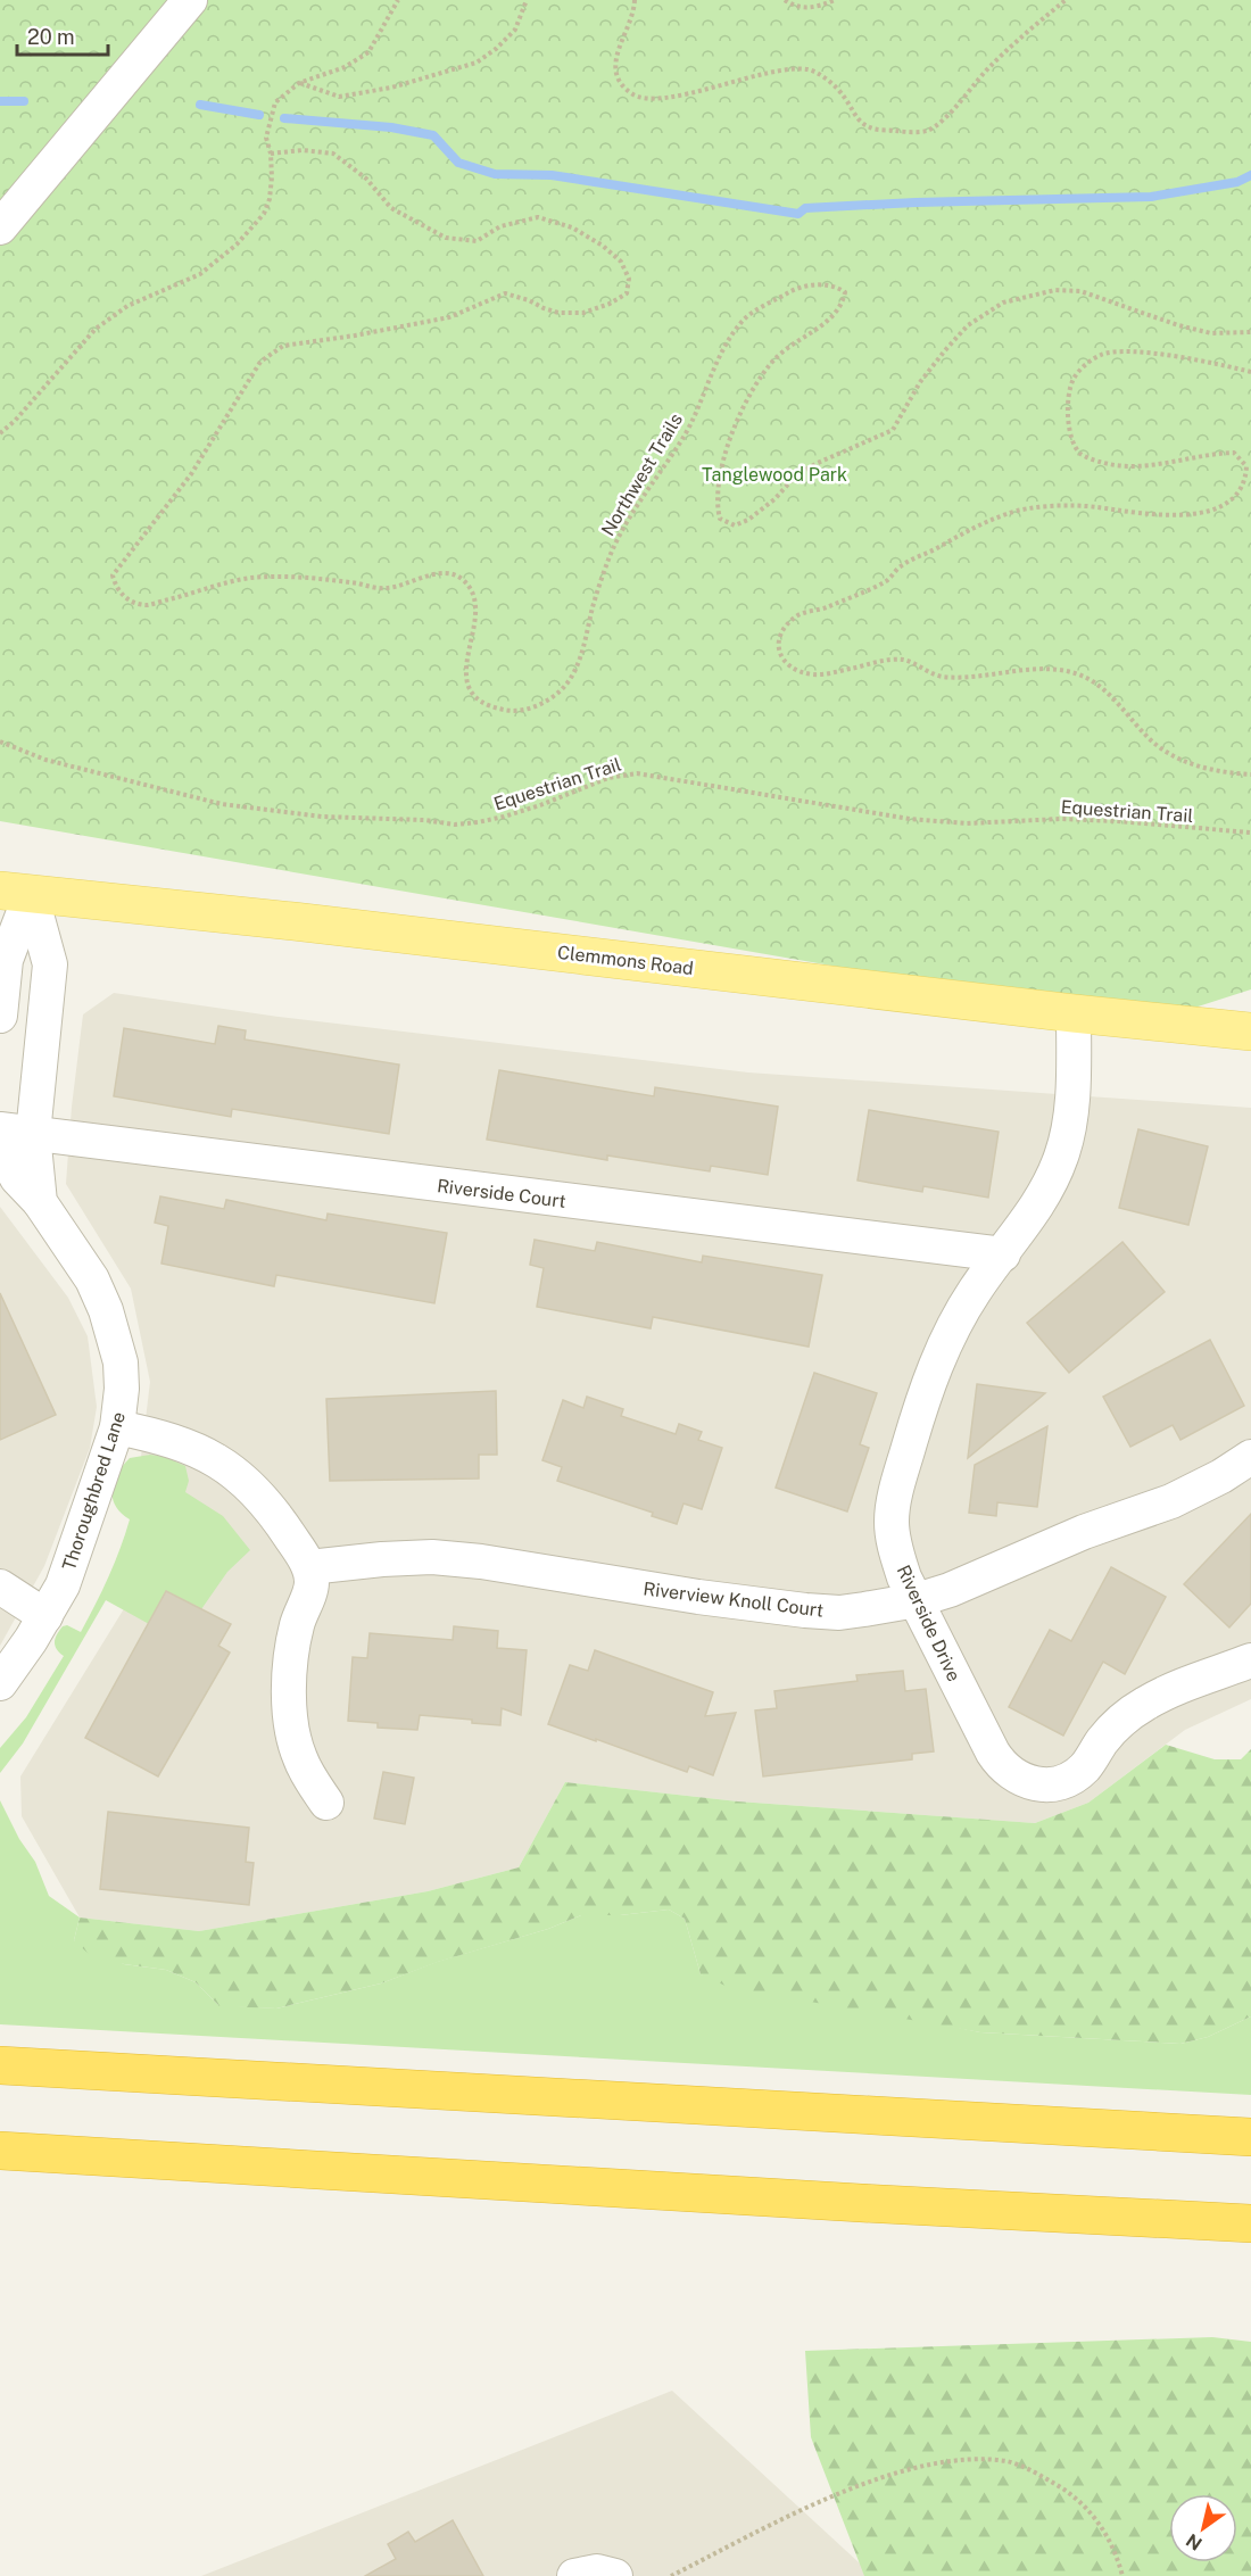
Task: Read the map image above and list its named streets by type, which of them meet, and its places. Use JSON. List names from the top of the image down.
{
  "streets": {
    "main road": ["Clemmons Road"],
    "street": [
      "Riverside Court",
      "Thoroughbred Lane",
      "Riverview Knoll Court",
      "Riverside Drive"
    ],
    "path": ["Northwest Trails", "Equestrian Trail"]
  },
  "crossings": [
    ["Clemmons Road", "Thoroughbred Lane"],
    ["Clemmons Road", "Riverside Drive"],
    ["Riverside Court", "Thoroughbred Lane"],
    ["Riverside Court", "Riverside Drive"],
    ["Riverview Knoll Court", "Riverside Drive"]
  ],
  "parks": ["Tanglewood Park"],
  "scale_bar": "20 m",
  "north": "bottom left"
}
